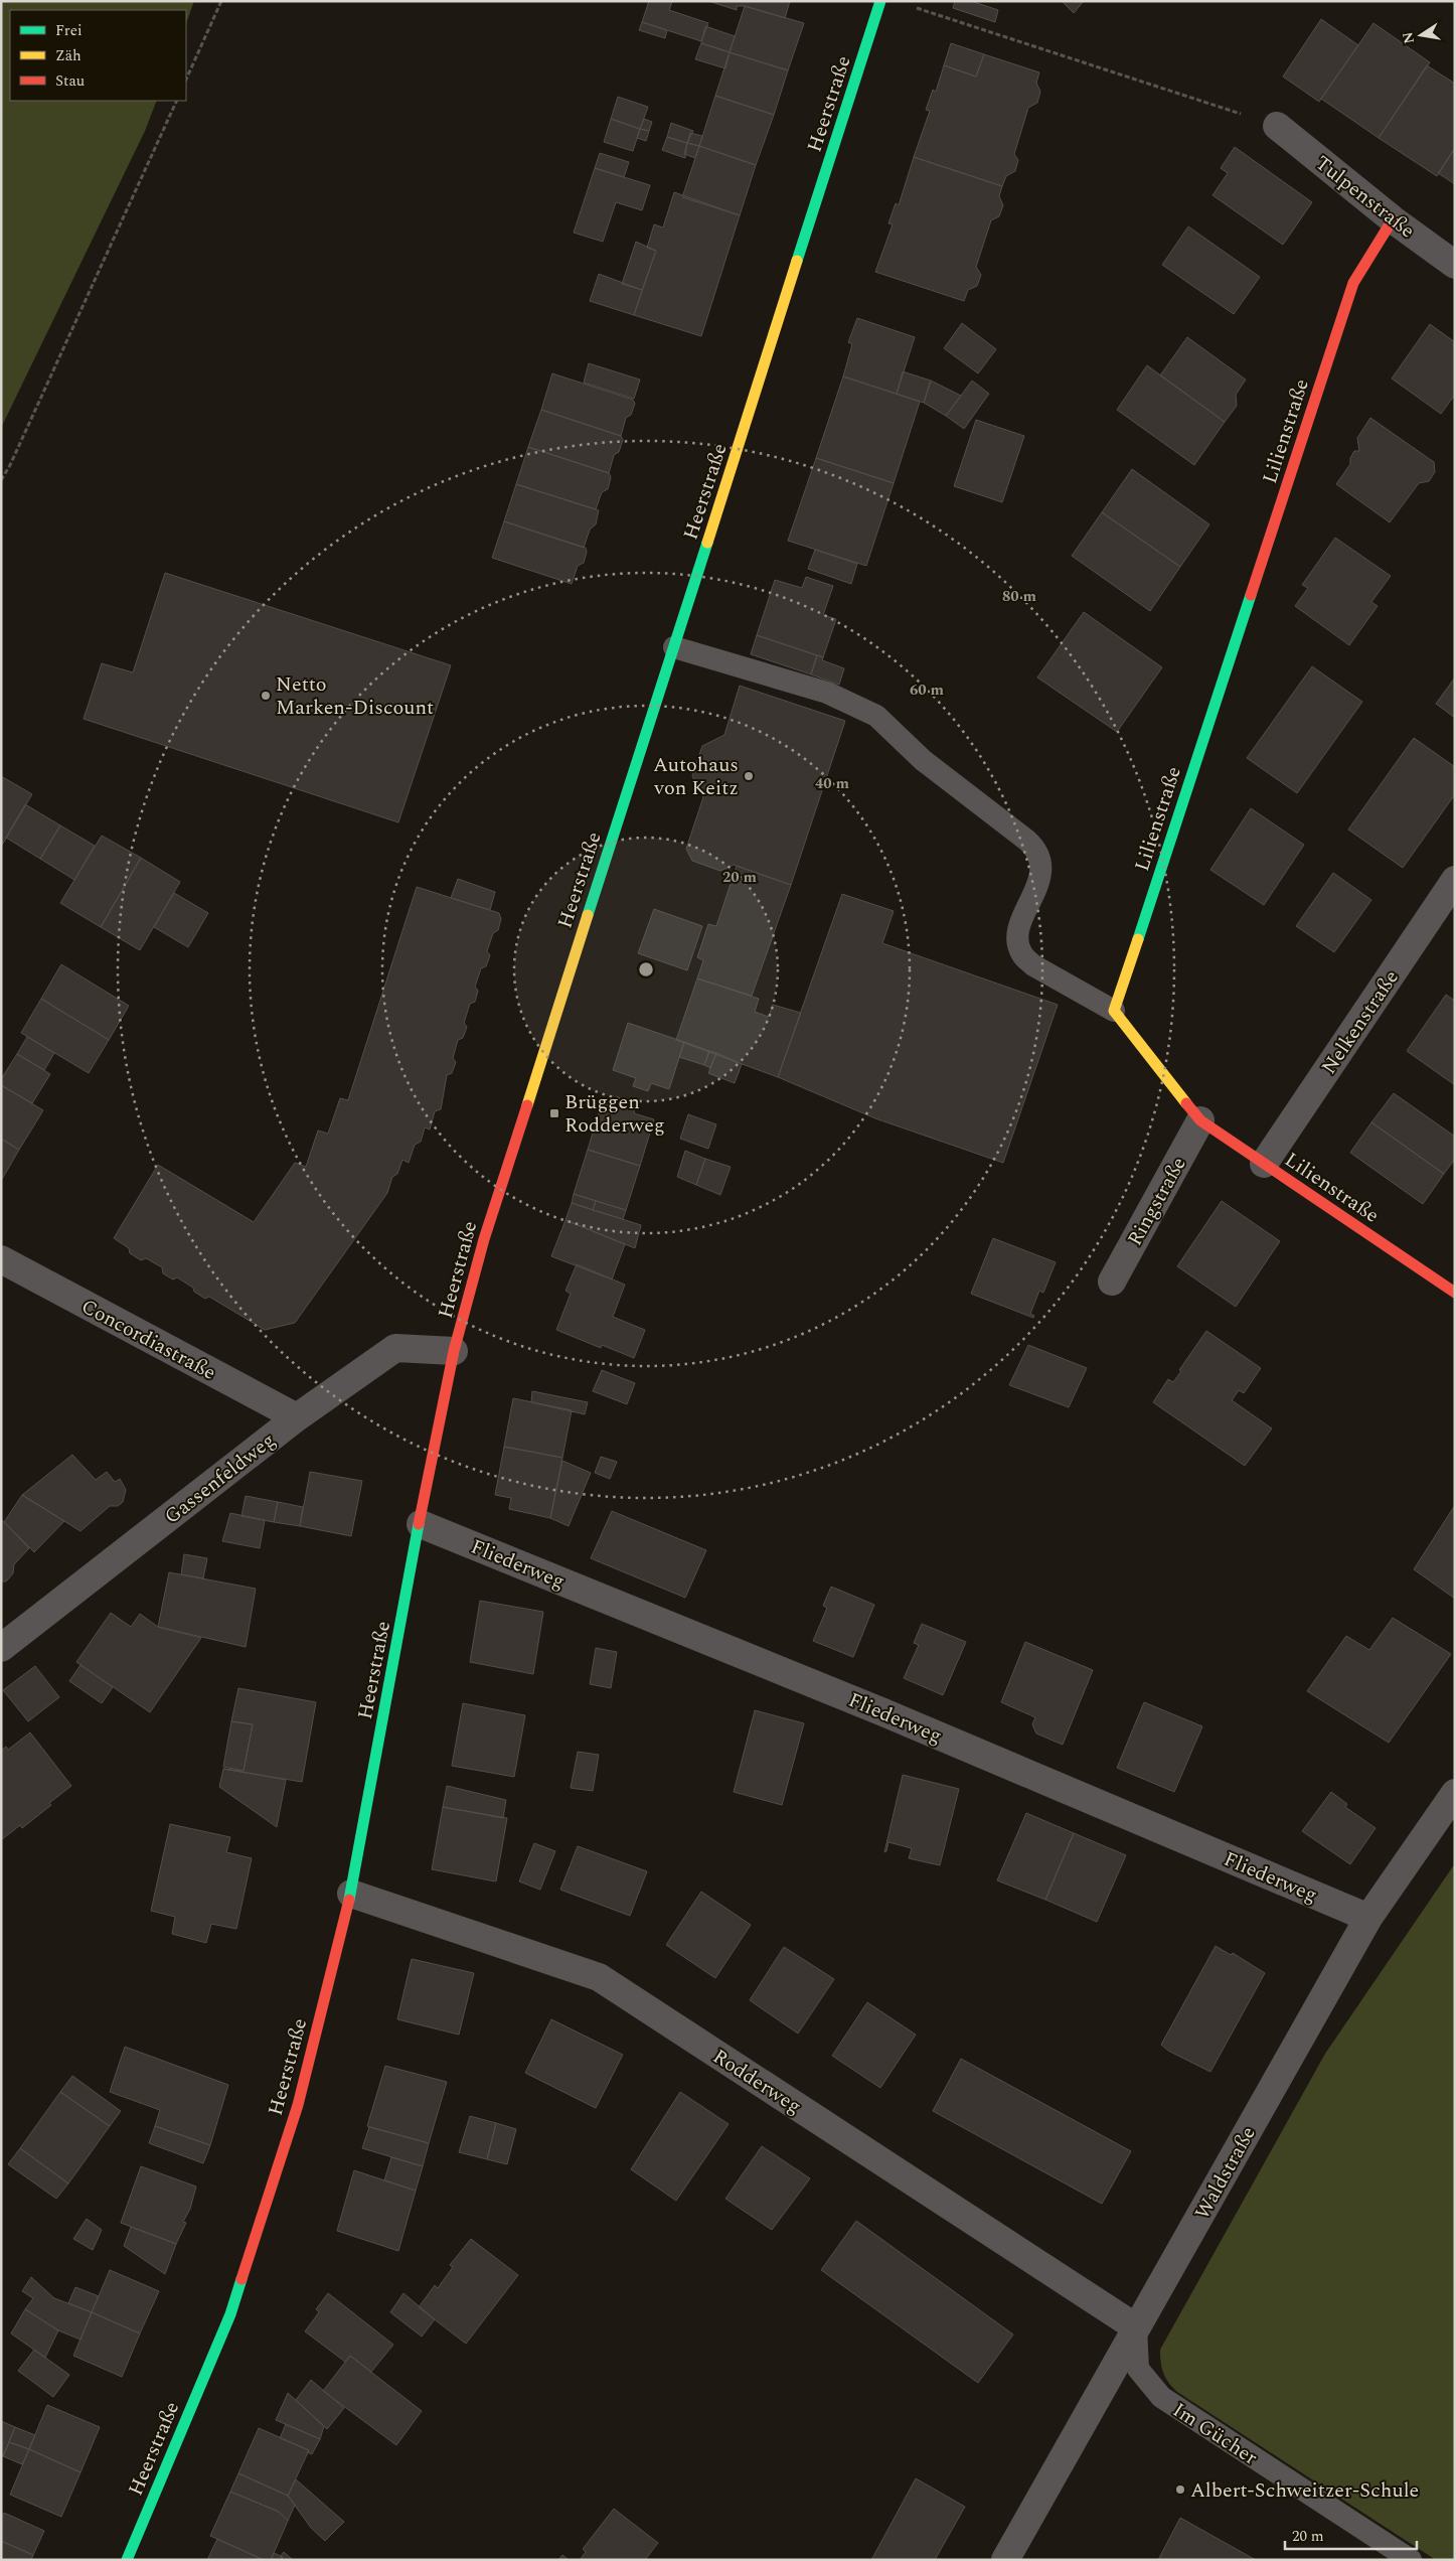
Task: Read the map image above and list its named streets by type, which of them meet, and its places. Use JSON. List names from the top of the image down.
{
  "streets": {
    "main road": ["Heerstraße", "Lilienstraße"],
    "street": [
      "Tulpenstraße",
      "Nelkenstraße",
      "Ringstraße",
      "Concordiastraße",
      "Gassenfeldweg",
      "Fliederweg",
      "Rodderweg",
      "Waldstraße"
    ],
    "lane": ["Im Gücher"]
  },
  "crossings": [
    ["Heerstraße", "Gassenfeldweg"],
    ["Heerstraße", "Fliederweg"],
    ["Heerstraße", "Rodderweg"],
    ["Tulpenstraße", "Lilienstraße"],
    ["Lilienstraße", "Nelkenstraße"],
    ["Lilienstraße", "Ringstraße"],
    ["Concordiastraße", "Gassenfeldweg"],
    ["Fliederweg", "Waldstraße"],
    ["Rodderweg", "Waldstraße"],
    ["Rodderweg", "Im Gücher"],
    ["Waldstraße", "Im Gücher"]
  ],
  "places": {
    "other": ["Netto Marken-Discount", "Autohaus von Keitz", "Albert-Schweitzer-Schule"],
    "transit": ["Brüggen Rodderweg"]
  },
  "legend": ["Frei", "Zäh", "Stau"],
  "scale_bar": "20 m",
  "north": "left",
  "rings": [
    "80 m",
    "60 m",
    "40 m",
    "20 m"
  ]
}
